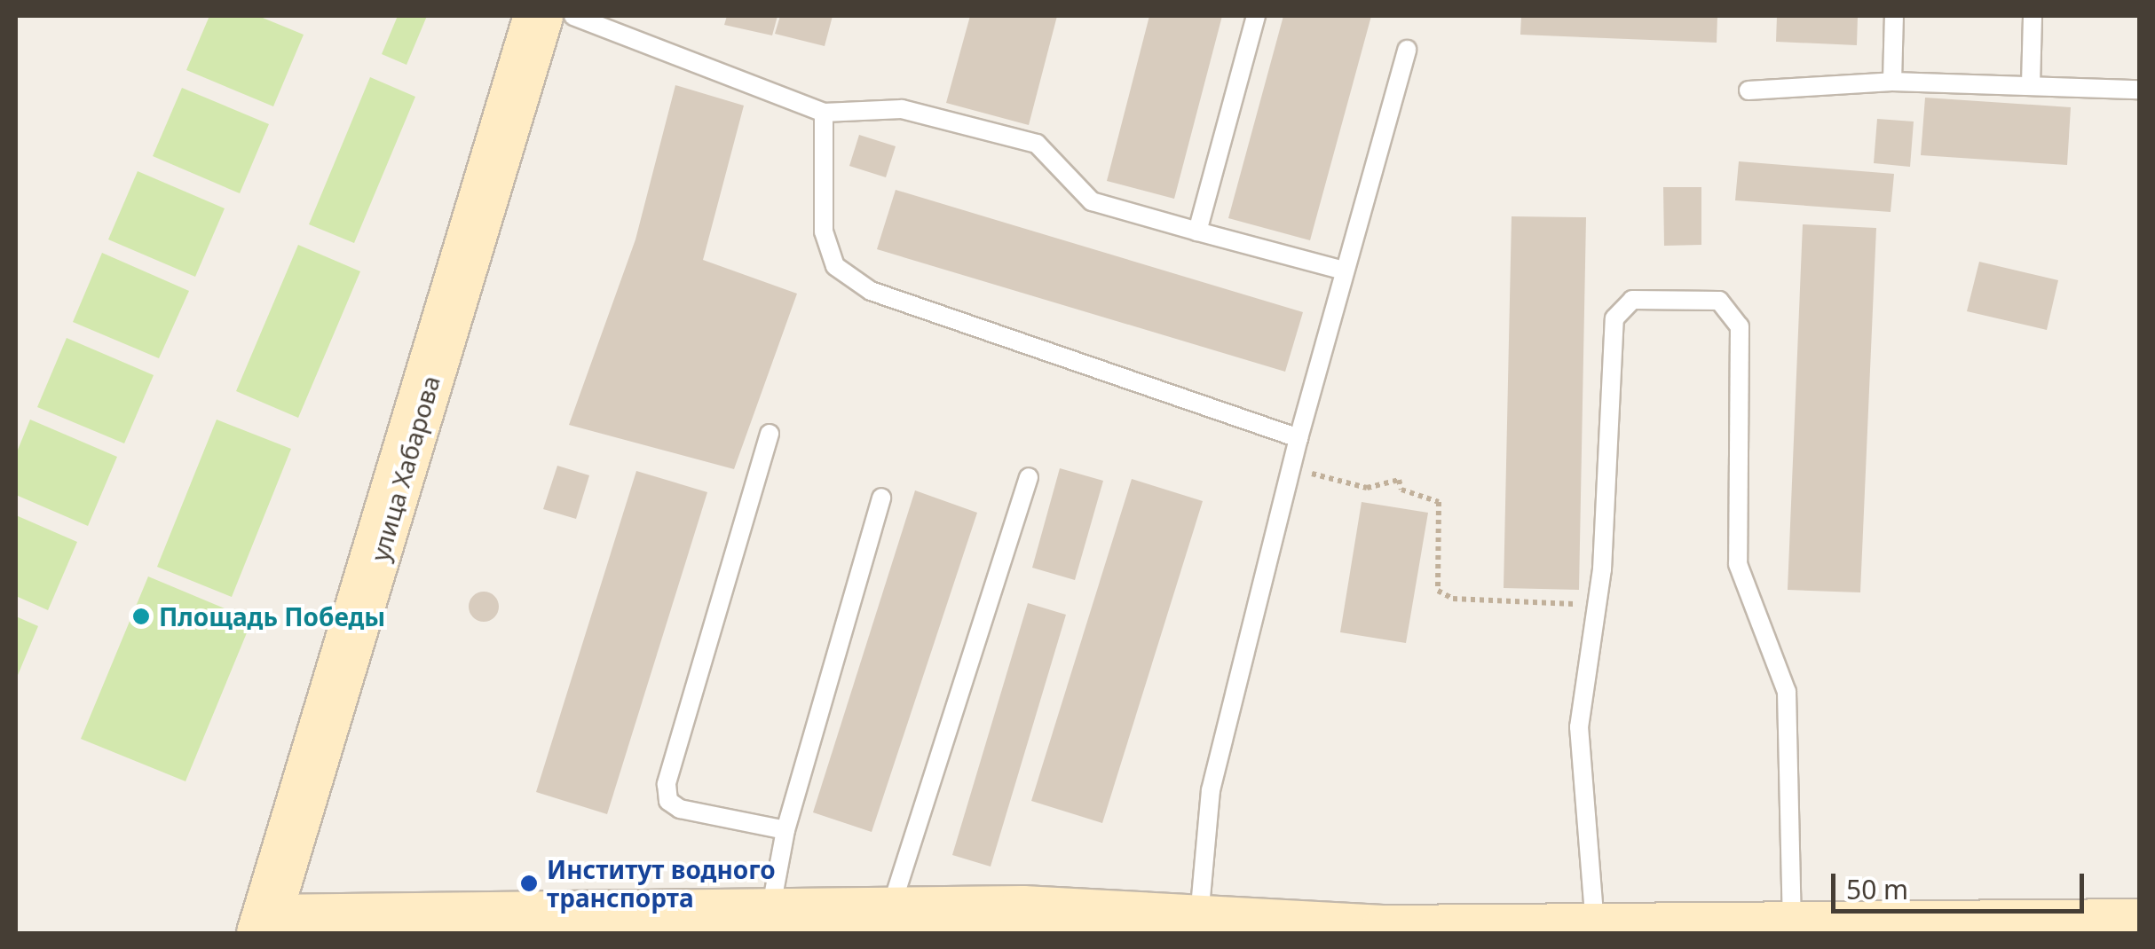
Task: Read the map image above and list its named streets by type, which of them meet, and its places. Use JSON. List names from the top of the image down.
{
  "streets": {
    "main road": ["улица Хабарова"]
  },
  "places": ["Площадь Победы", "Институт водного транспорта"],
  "scale_bar": "50 m"
}
